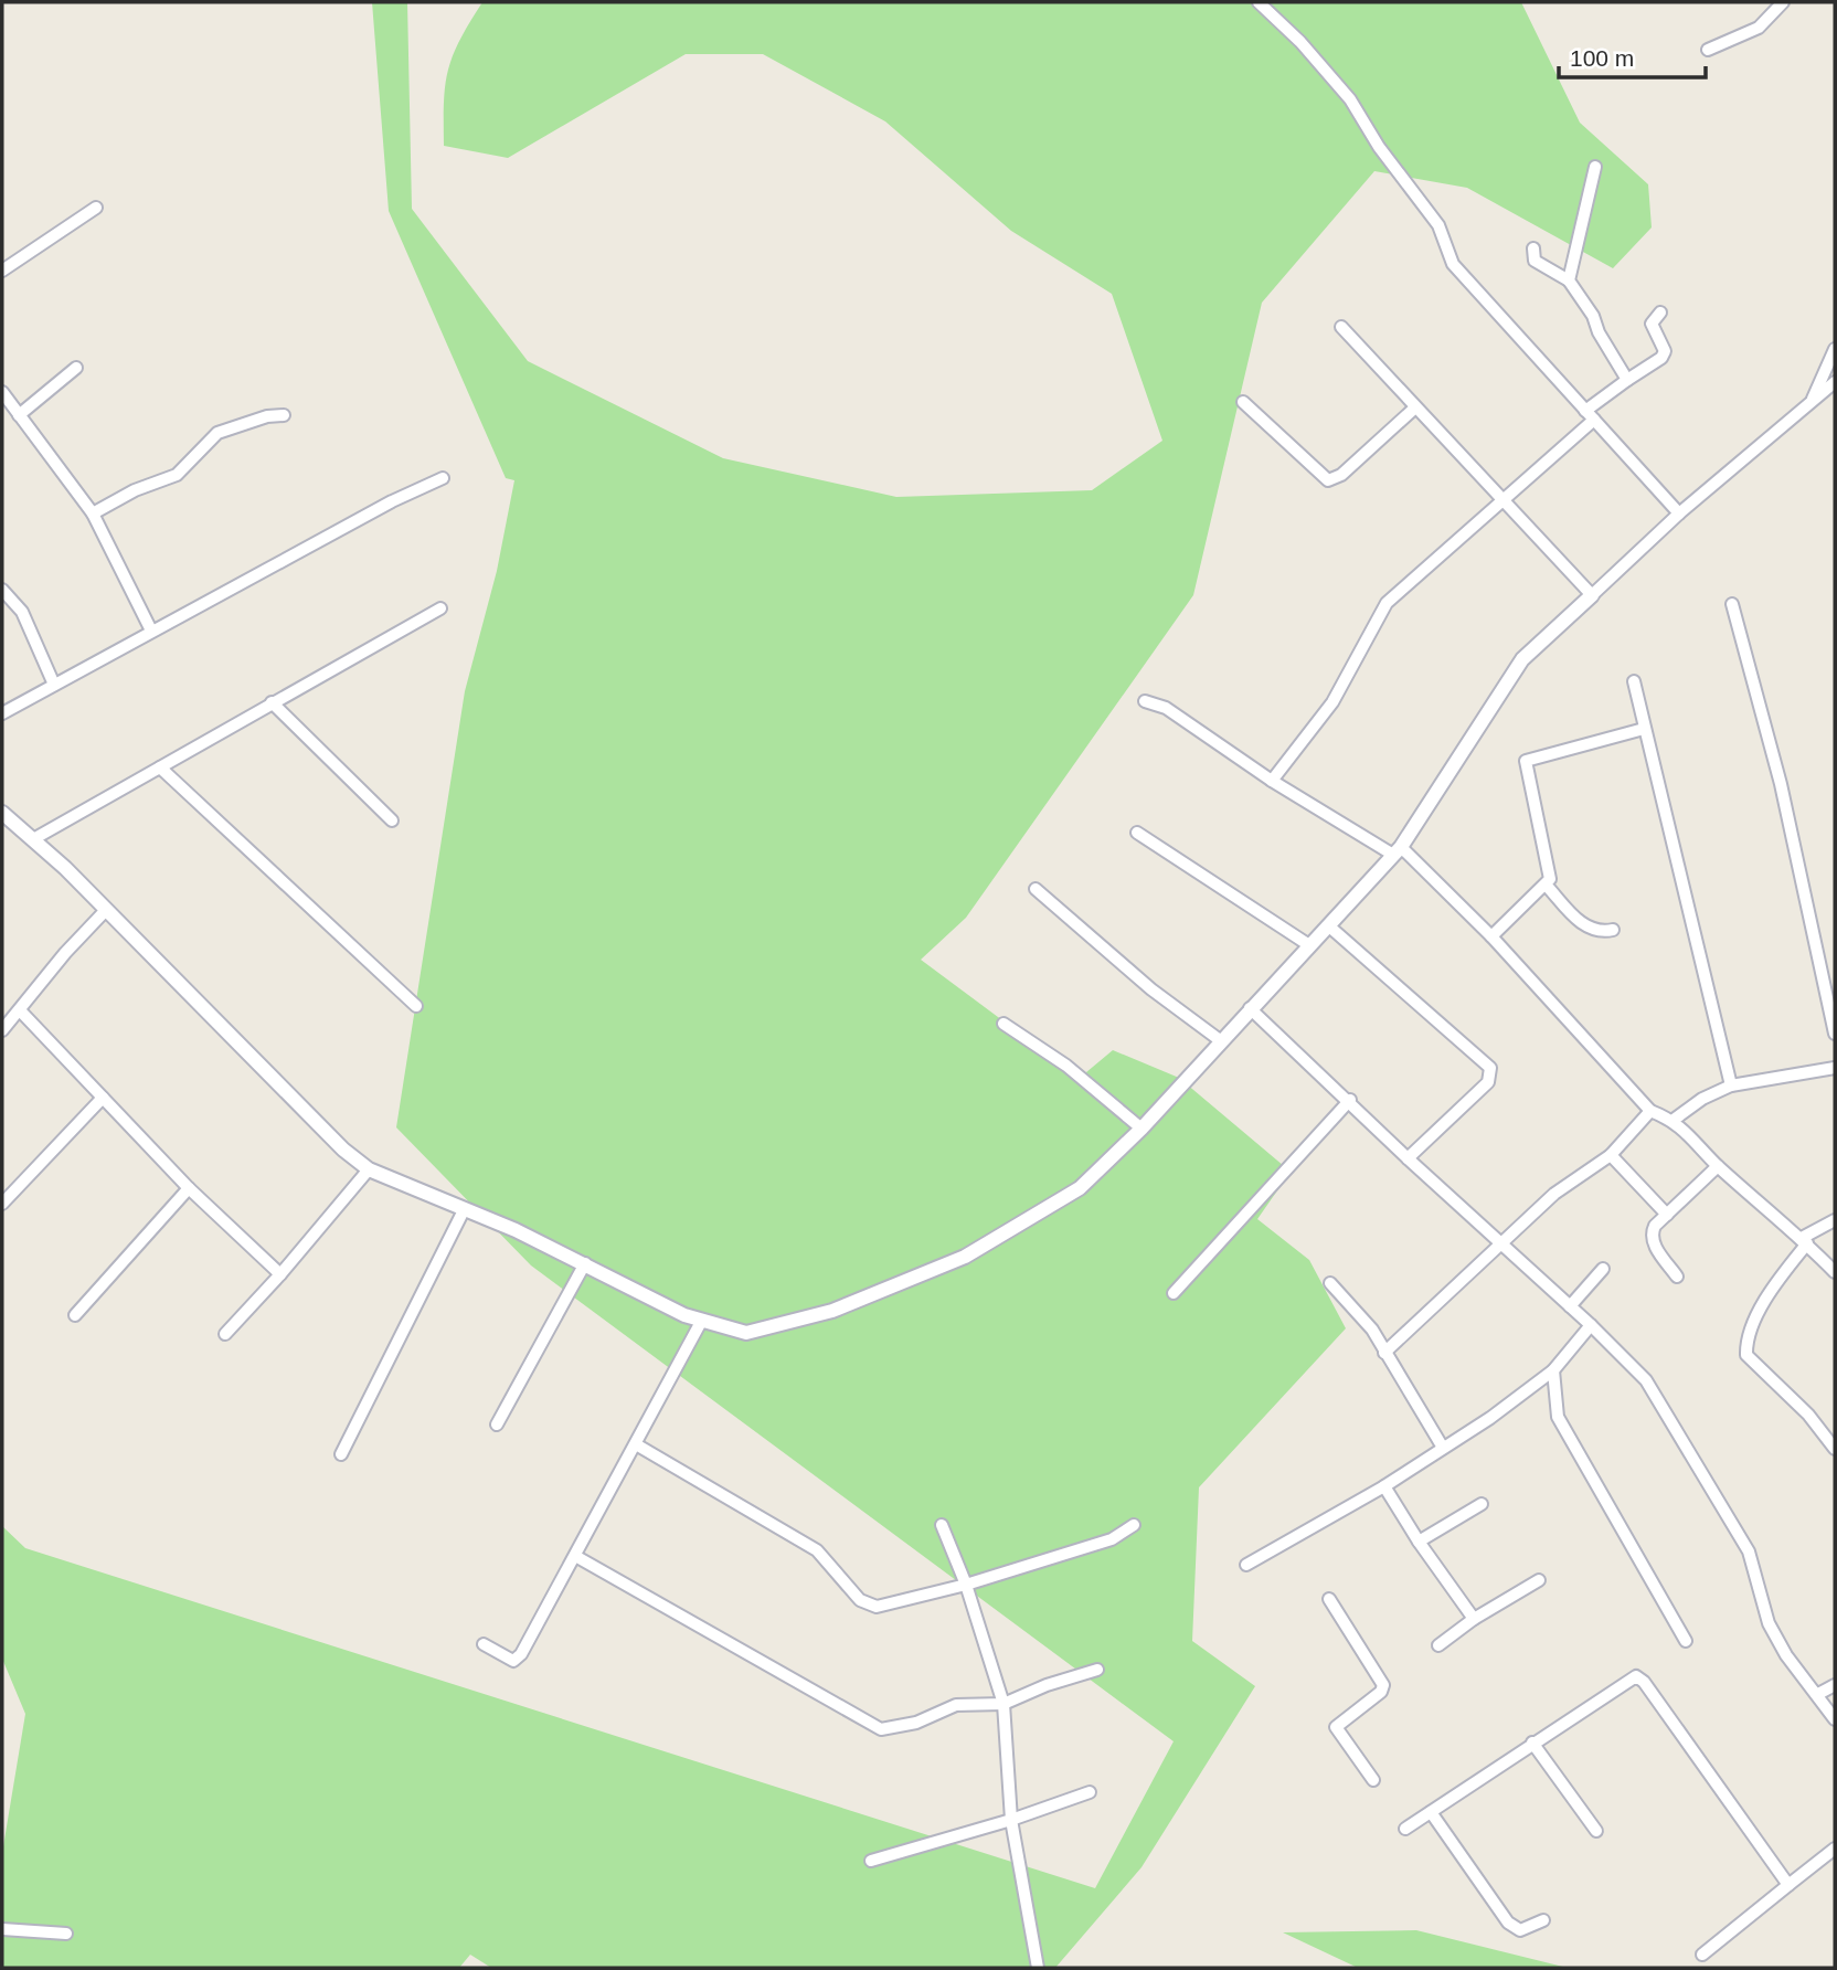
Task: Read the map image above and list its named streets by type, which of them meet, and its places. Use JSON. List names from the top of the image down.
{
  "scale_bar": "100 m"
}
